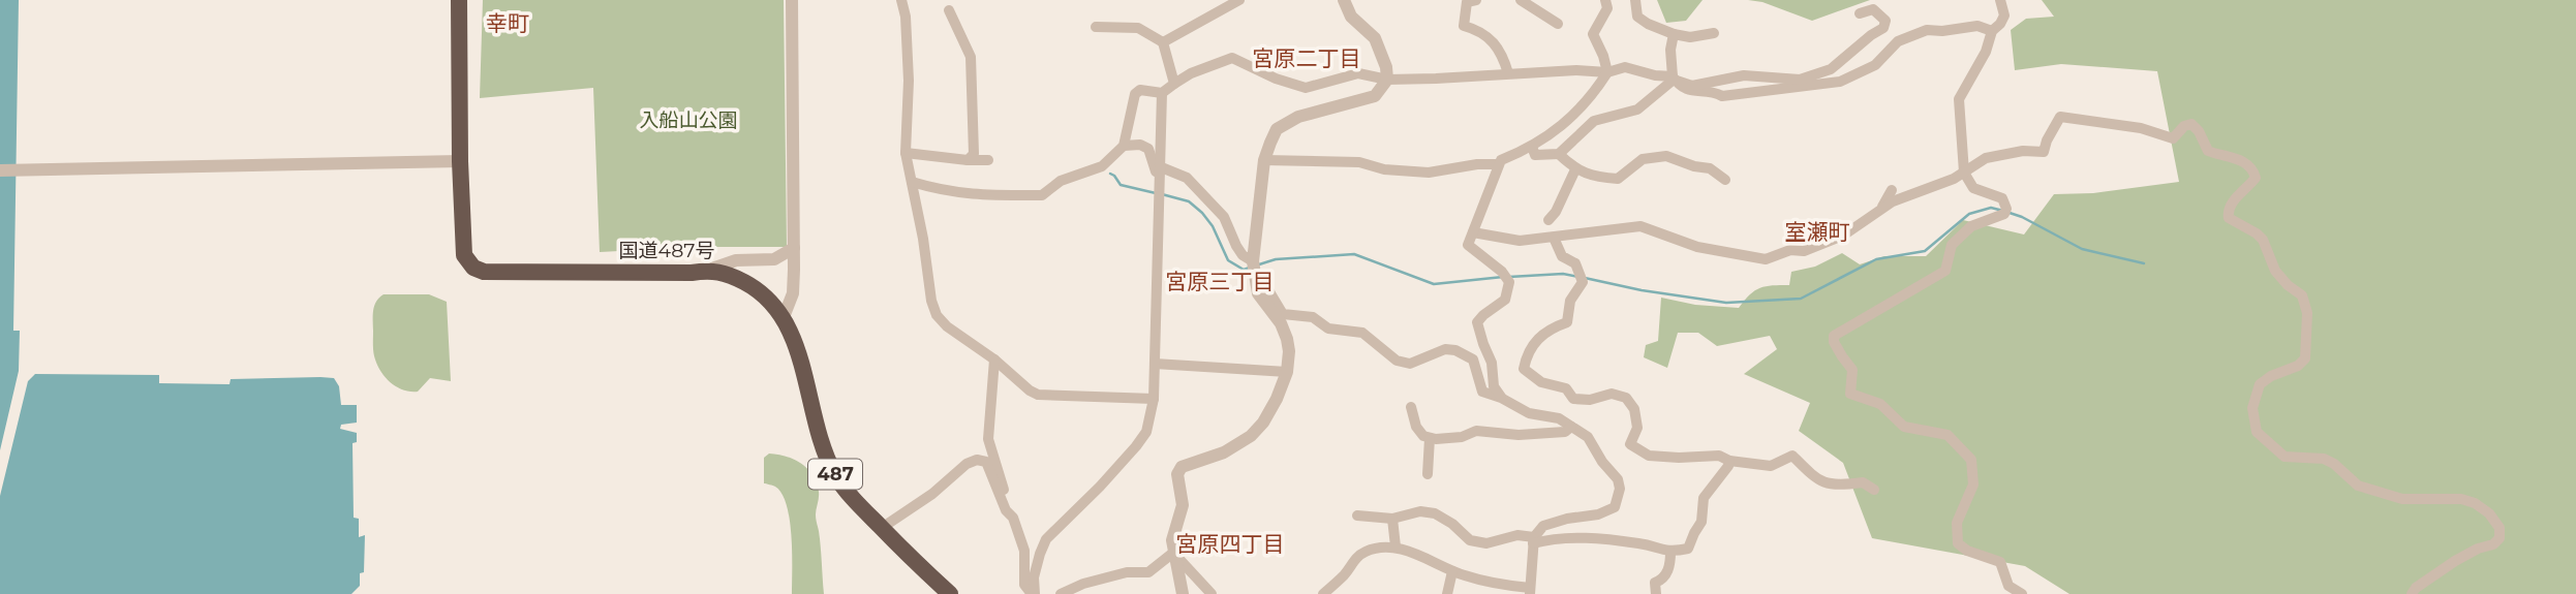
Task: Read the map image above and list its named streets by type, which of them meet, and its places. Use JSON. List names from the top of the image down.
{
  "streets": {
    "highway": ["国道487号", "487"]
  },
  "districts": [
    "幸町",
    "宮原二丁目",
    "室瀬町",
    "宮原三丁目",
    "宮原四丁目"
  ],
  "parks": ["入船山公園"]
}
